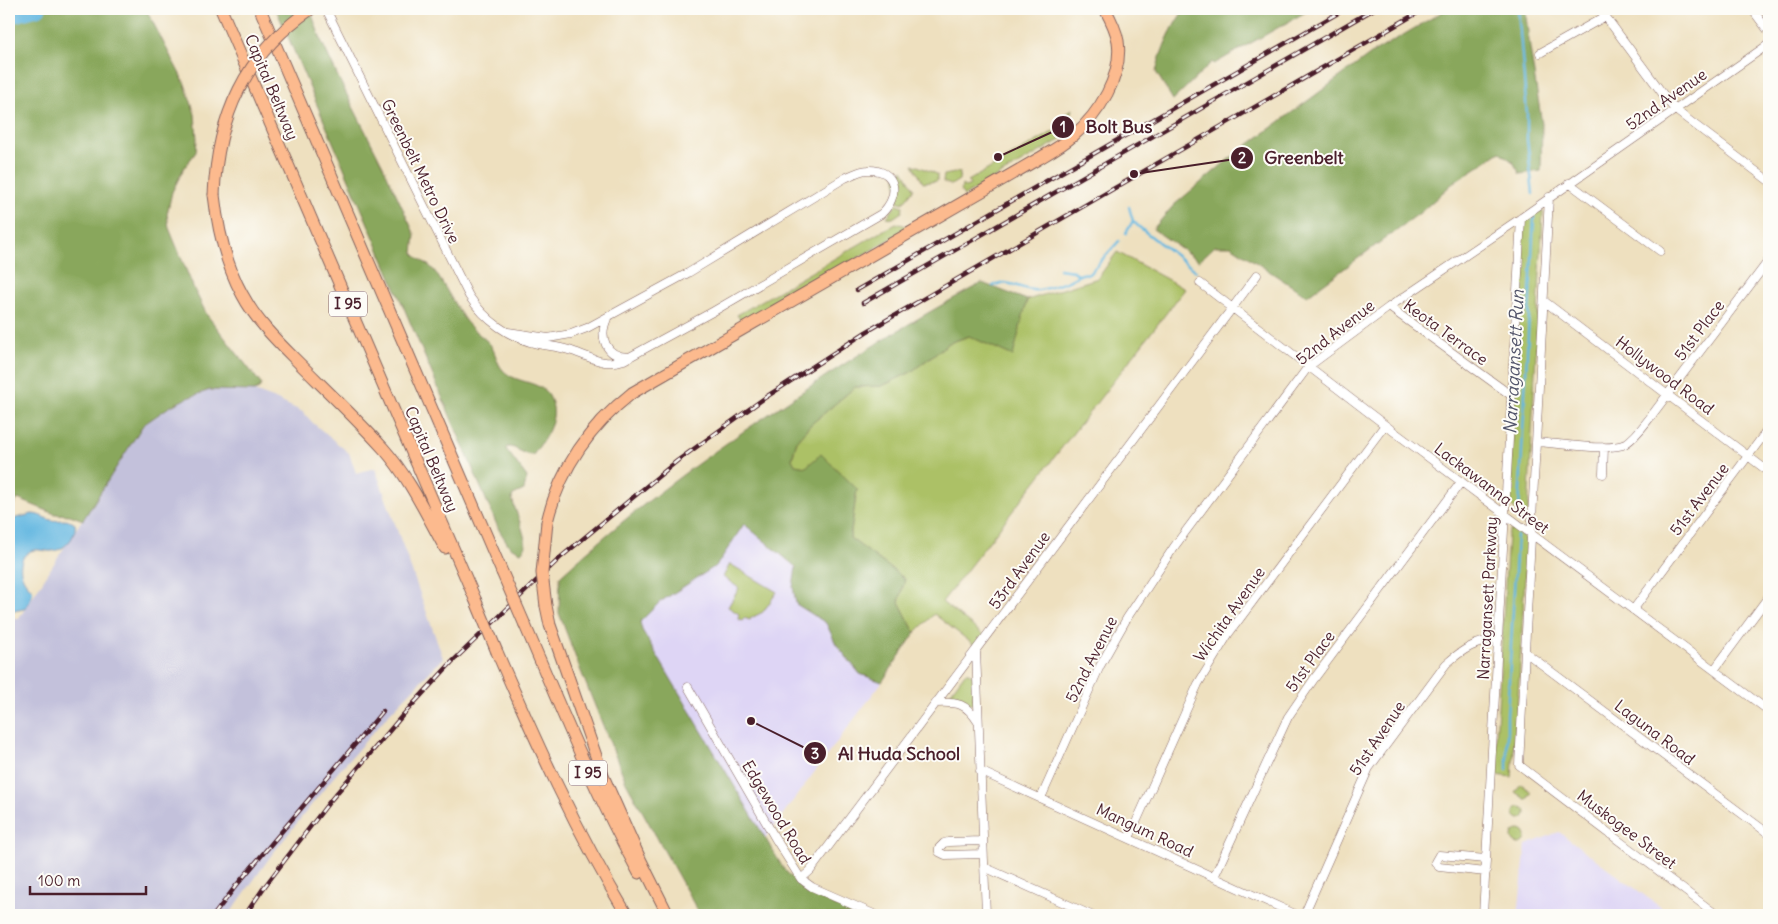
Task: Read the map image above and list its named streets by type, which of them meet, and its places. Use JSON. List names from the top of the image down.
{
  "streets": {
    "highway": ["Capital Beltway", "I 95"],
    "street": [
      "52nd Avenue",
      "Greenbelt Metro Drive",
      "51st Place",
      "Keota Terrace",
      "Hollywood Road",
      "Lackawanna Street",
      "51st Avenue",
      "53rd Avenue",
      "Narragansett Parkway",
      "Wichita Avenue",
      "Laguna Road",
      "Edgewood Road",
      "Muskogee Street",
      "Mangum Road"
    ]
  },
  "crossings": [
    ["52nd Avenue", "Keota Terrace"],
    ["52nd Avenue", "Lackawanna Street"],
    ["52nd Avenue", "Narragansett Parkway"],
    ["52nd Avenue", "Mangum Road"],
    ["51st Place", "Hollywood Road"],
    ["51st Place", "Lackawanna Street"],
    ["51st Place", "Mangum Road"],
    ["Keota Terrace", "Narragansett Parkway"],
    ["Hollywood Road", "51st Avenue"],
    ["Lackawanna Street", "51st Avenue"],
    ["Lackawanna Street", "53rd Avenue"],
    ["Lackawanna Street", "Narragansett Parkway"],
    ["Lackawanna Street", "Wichita Avenue"],
    ["51st Avenue", "Narragansett Parkway"],
    ["53rd Avenue", "Edgewood Road"],
    ["Wichita Avenue", "Mangum Road"],
    ["Laguna Road", "Muskogee Street"]
  ],
  "water": ["Narragansett Run"],
  "places": ["Bolt Bus", "Greenbelt", "Al Huda School"],
  "scale_bar": "100 m"
}
